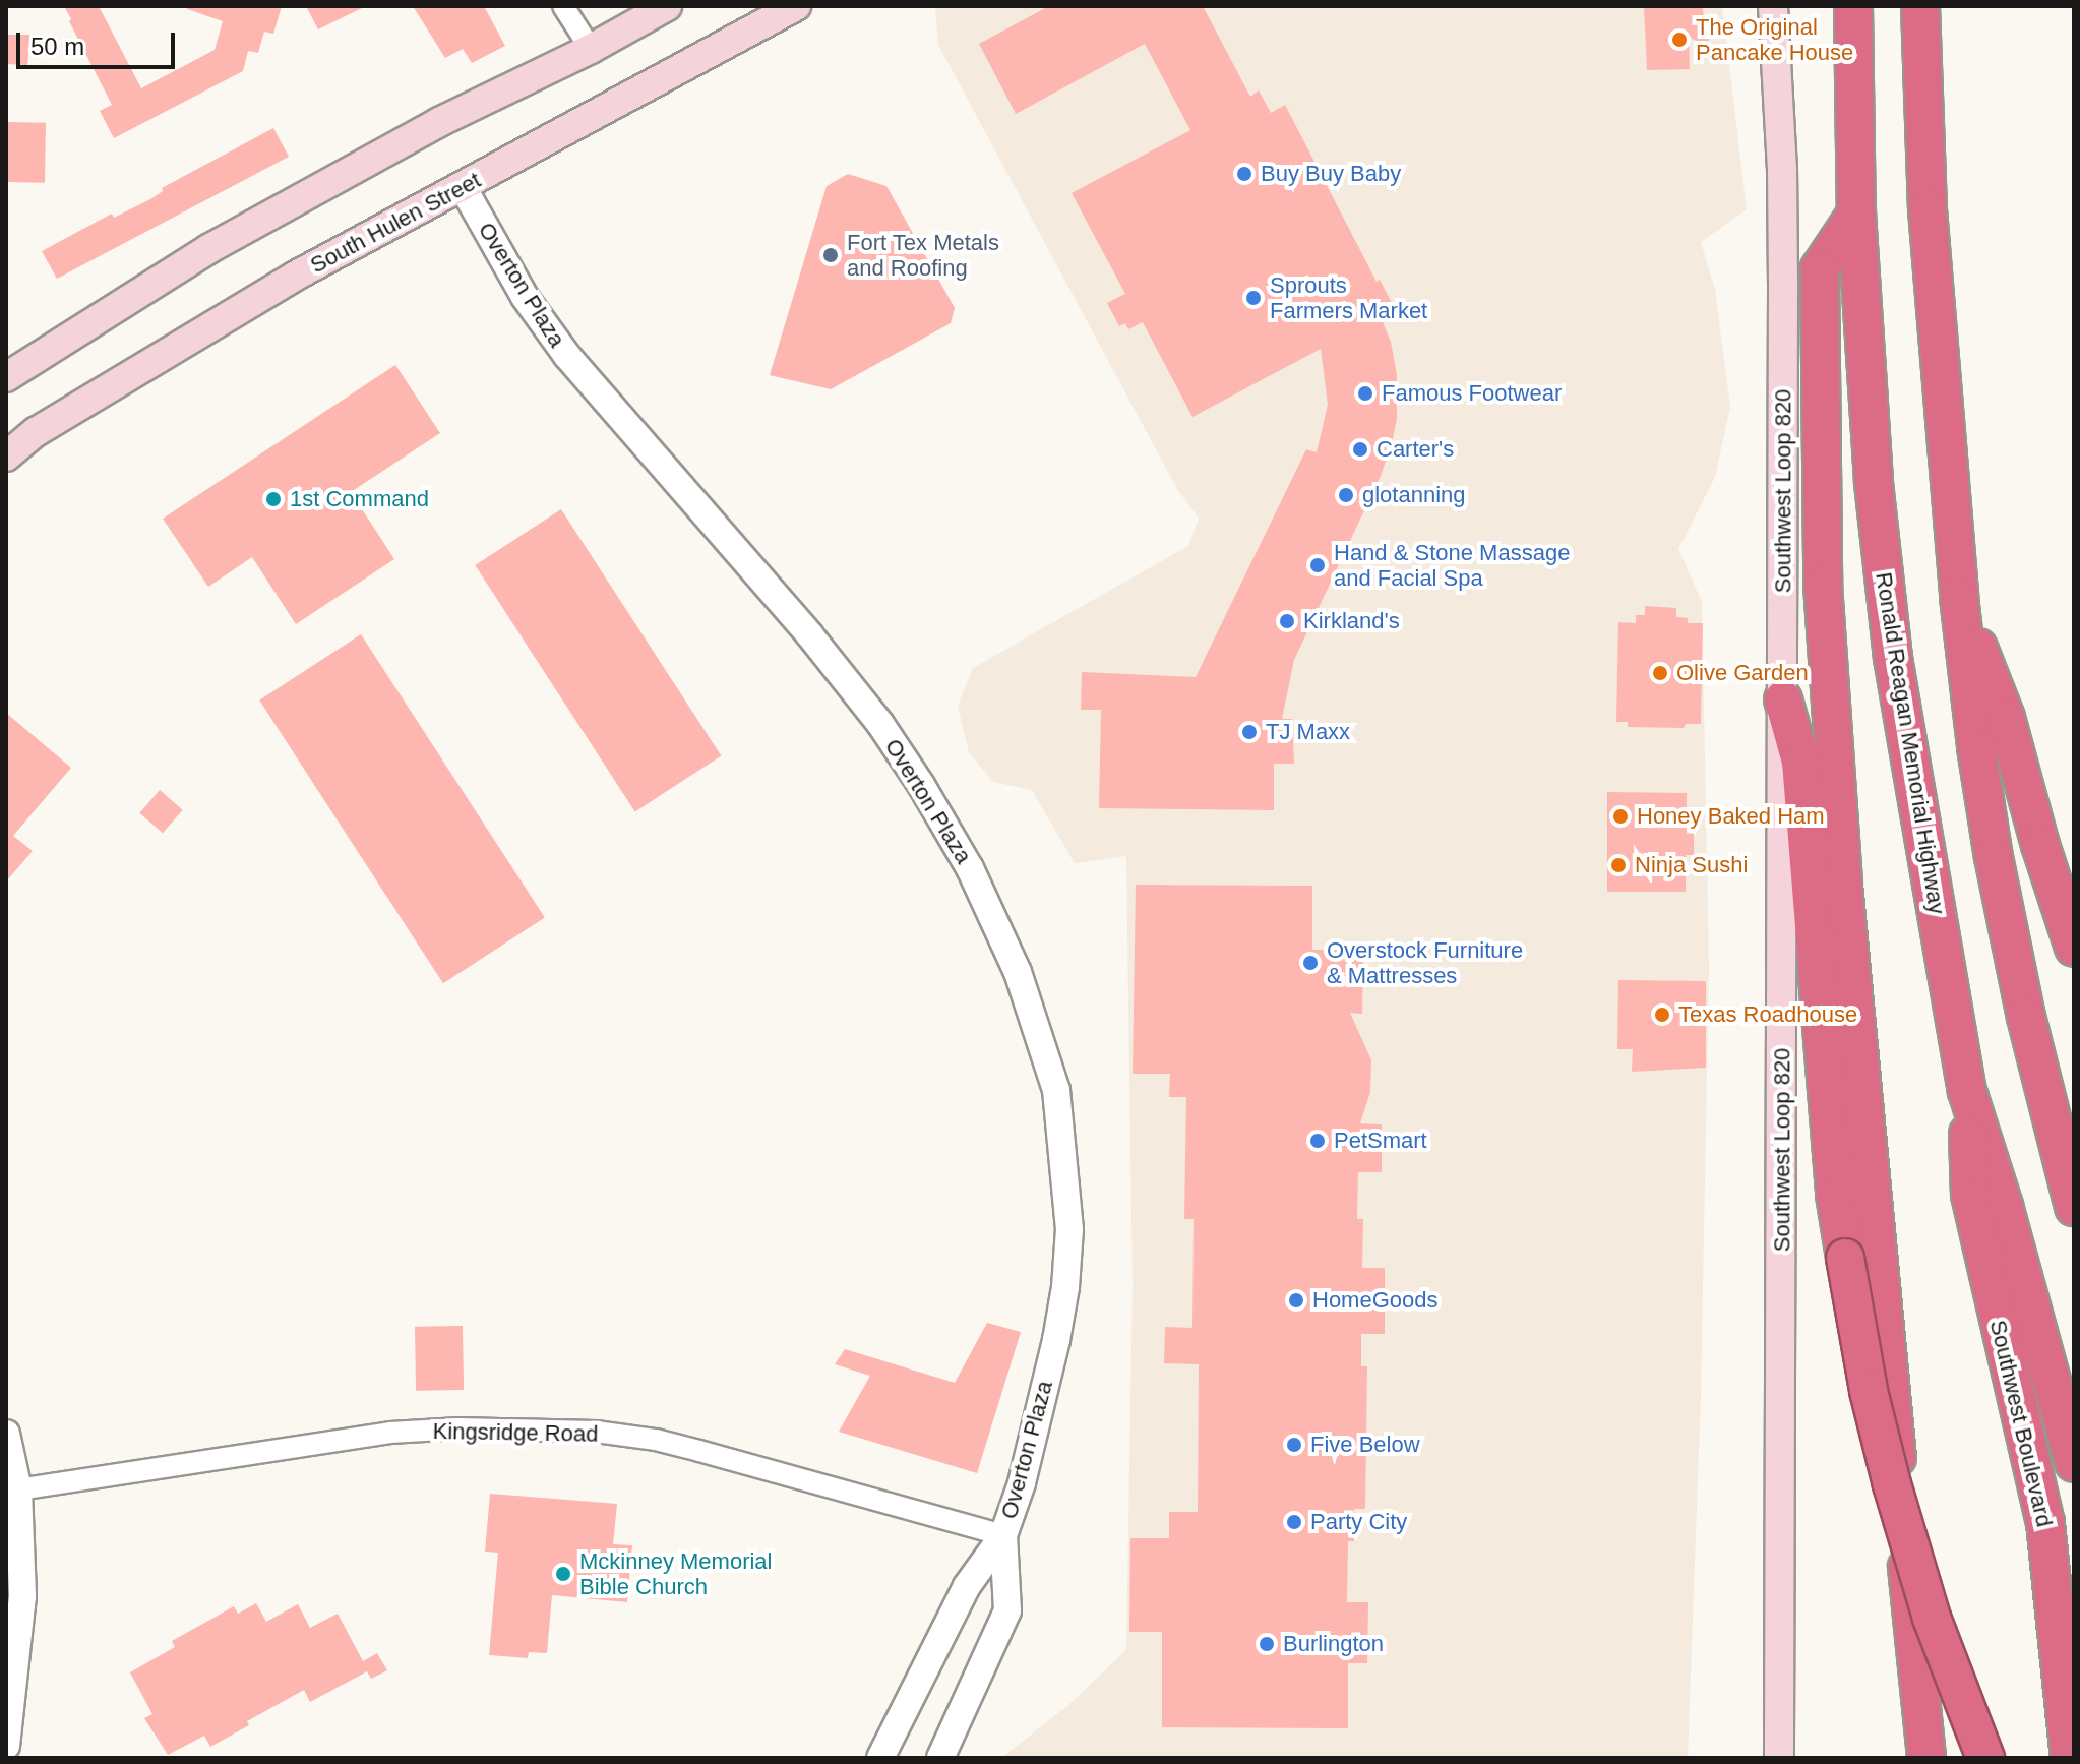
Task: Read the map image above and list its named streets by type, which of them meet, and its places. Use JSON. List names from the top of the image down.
{
  "streets": {
    "highway": ["Ronald Reagan Memorial Highway", "Southwest Boulevard"],
    "main road": ["South Hulen Street", "Southwest Loop 820"],
    "street": ["Overton Plaza", "Kingsridge Road"]
  },
  "crossings": [
    ["South Hulen Street", "Overton Plaza"],
    ["Overton Plaza", "Kingsridge Road"],
    ["Ronald Reagan Memorial Highway", "Southwest Boulevard"]
  ],
  "places": [
    "The Original Pancake House",
    "Buy Buy Baby",
    "Fort Tex Metals and Roofing",
    "Sprouts Farmers Market",
    "Famous Footwear",
    "Carter's",
    "glotanning",
    "1st Command",
    "Hand & Stone Massage and Facial Spa",
    "Kirkland's",
    "Olive Garden",
    "TJ Maxx",
    "Honey Baked Ham",
    "Ninja Sushi",
    "Overstock Furniture & Mattresses",
    "Texas Roadhouse",
    "PetSmart",
    "HomeGoods",
    "Five Below",
    "Party City",
    "Mckinney Memorial Bible Church",
    "Burlington"
  ],
  "scale_bar": "50 m"
}
